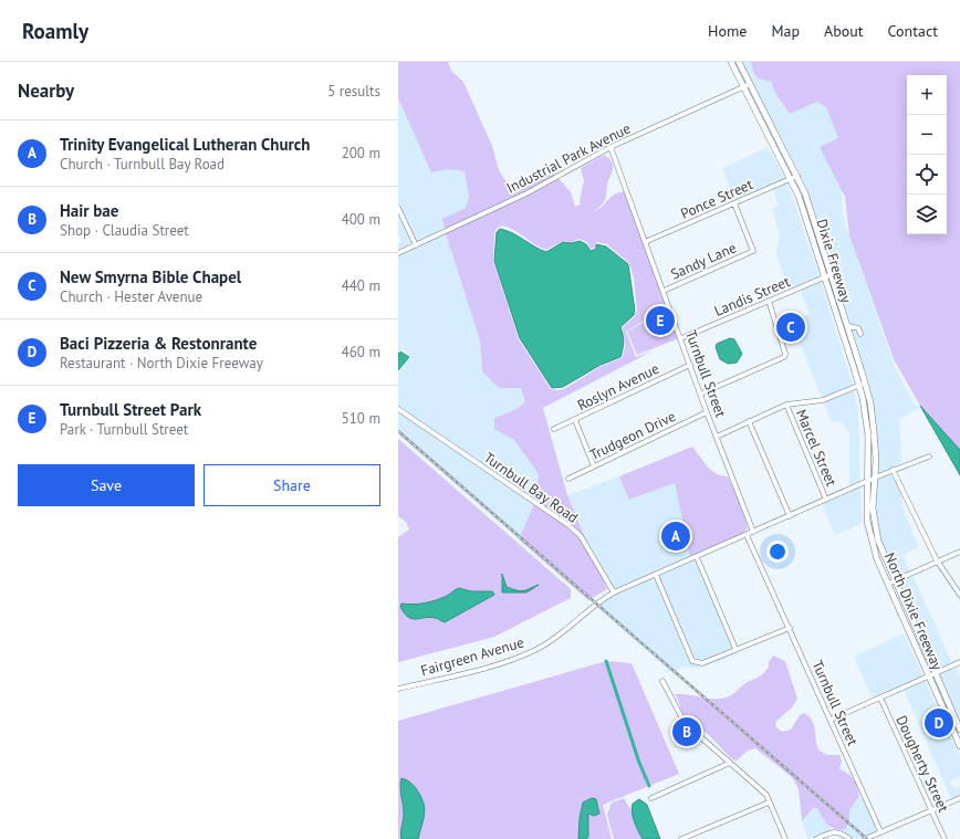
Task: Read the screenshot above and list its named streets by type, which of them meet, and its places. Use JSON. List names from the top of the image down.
{
  "streets": {
    "main road": ["Dixie Freeway", "North Dixie Freeway"],
    "street": [
      "Industrial Park Avenue",
      "Ponce Street",
      "Sandy Lane",
      "Landis Street",
      "Turnbull Street",
      "Roslyn Avenue",
      "Trudgeon Drive",
      "Marcel Street",
      "Turnbull Bay Road",
      "Fairgreen Avenue",
      "Dougherty Street"
    ]
  },
  "crossings": [
    ["Industrial Park Avenue", "Dixie Freeway"],
    ["Industrial Park Avenue", "Turnbull Street"],
    ["Ponce Street", "Sandy Lane"],
    ["Ponce Street", "Dixie Freeway"],
    ["Ponce Street", "Turnbull Street"],
    ["Sandy Lane", "Turnbull Street"],
    ["Dixie Freeway", "Landis Street"],
    ["Dixie Freeway", "North Dixie Freeway"],
    ["Landis Street", "Turnbull Street"],
    ["Turnbull Street", "Roslyn Avenue"],
    ["Turnbull Street", "Trudgeon Drive"],
    ["Turnbull Bay Road", "Fairgreen Avenue"]
  ],
  "page": {
    "header": "Roamly",
    "nav": [
      "Home",
      "Map",
      "About",
      "Contact"
    ],
    "heading": ["Nearby", "5 results"],
    "map_buttons": ["+", "−"],
    "list": [
      {
        "mark": "A",
        "name": "Trinity Evangelical Lutheran Church",
        "note": "Church · Turnbull Bay Road",
        "value": "200 m"
      },
      {
        "mark": "B",
        "name": "Hair bae",
        "note": "Shop · Claudia Street",
        "value": "400 m"
      },
      {
        "mark": "C",
        "name": "New Smyrna Bible Chapel",
        "note": "Church · Hester Avenue",
        "value": "440 m"
      },
      {
        "mark": "D",
        "name": "Baci Pizzeria & Restonrante",
        "note": "Restaurant · North Dixie Freeway",
        "value": "460 m"
      },
      {
        "mark": "E",
        "name": "Turnbull Street Park",
        "note": "Park · Turnbull Street",
        "value": "510 m"
      }
    ],
    "pins": [
      "E",
      "C",
      "A",
      "D",
      "B"
    ],
    "buttons": ["Save", "Share"]
  }
}
